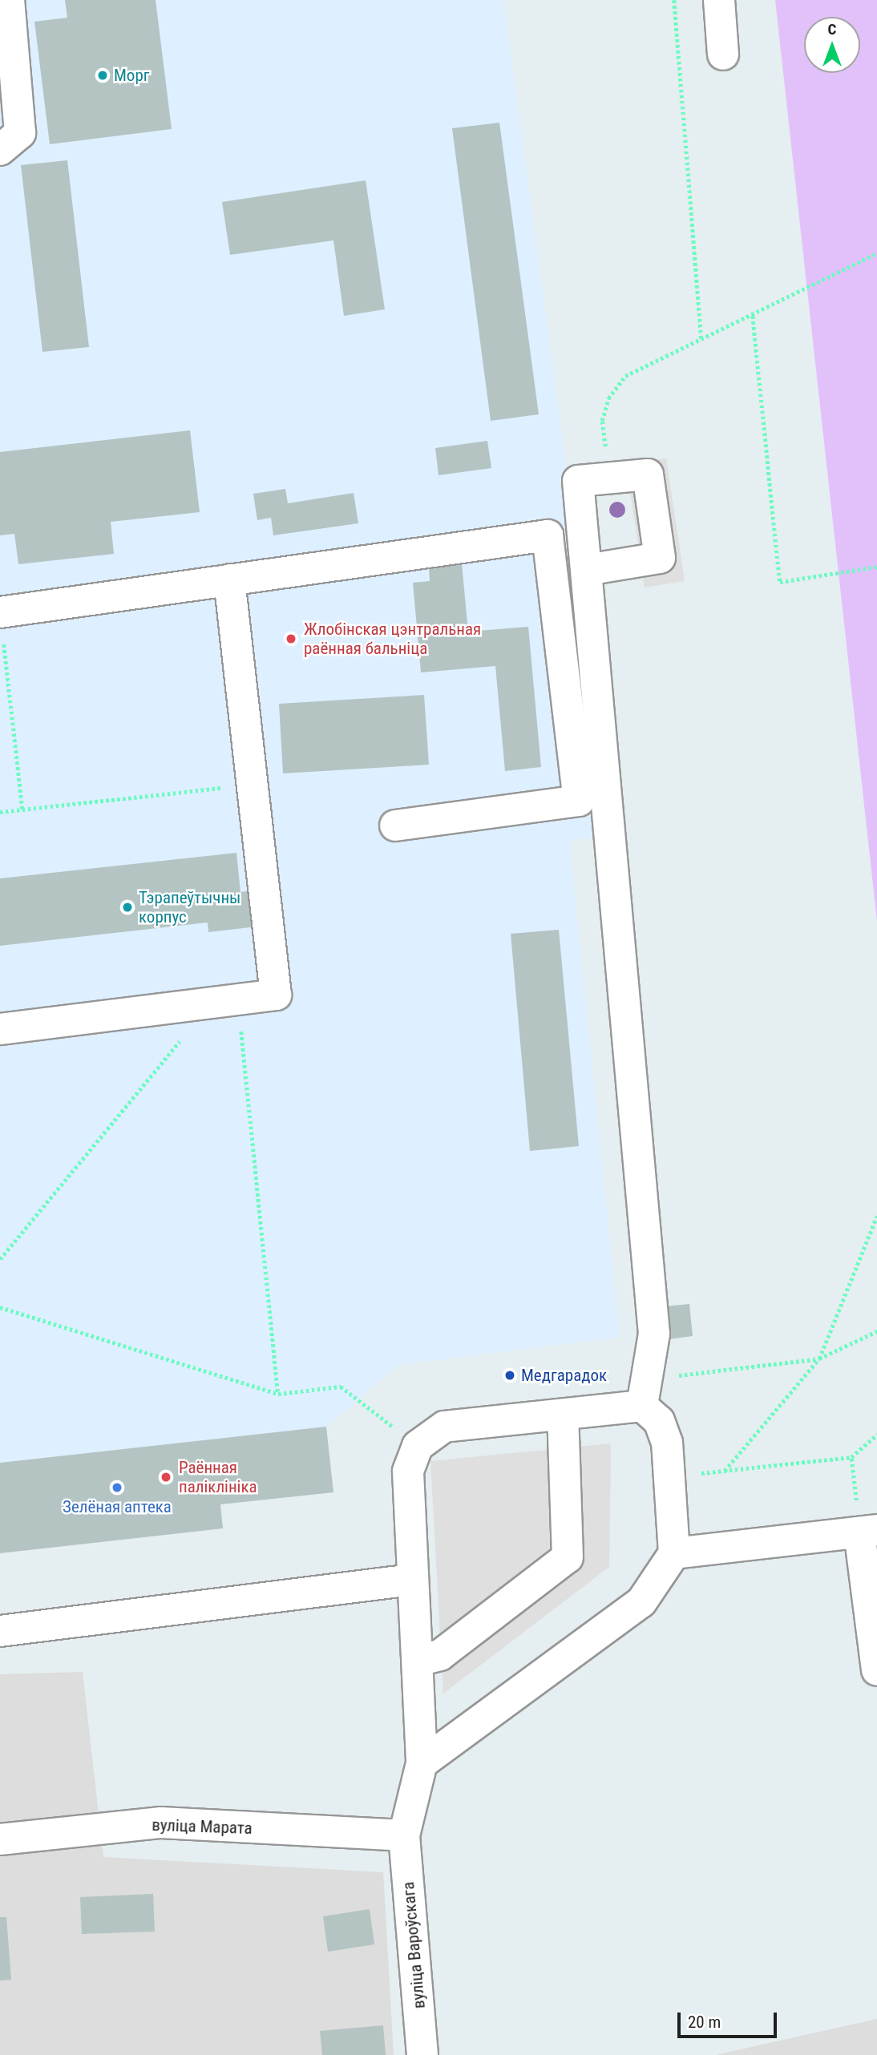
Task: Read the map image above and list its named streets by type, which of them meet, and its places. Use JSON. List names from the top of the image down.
{
  "streets": {
    "street": ["вуліца Марата", "вуліца Вароўскага"]
  },
  "crossings": [
    ["вуліца Марата", "вуліца Вароўскага"]
  ],
  "places": [
    "Морг",
    "Жлобінская цэнтральная раённая бальніца",
    "Тэрапеўтычны корпус",
    "Медгарадок",
    "Раённая паліклініка",
    "Зелёная аптека"
  ],
  "scale_bar": "20 m",
  "north": "top"
}
